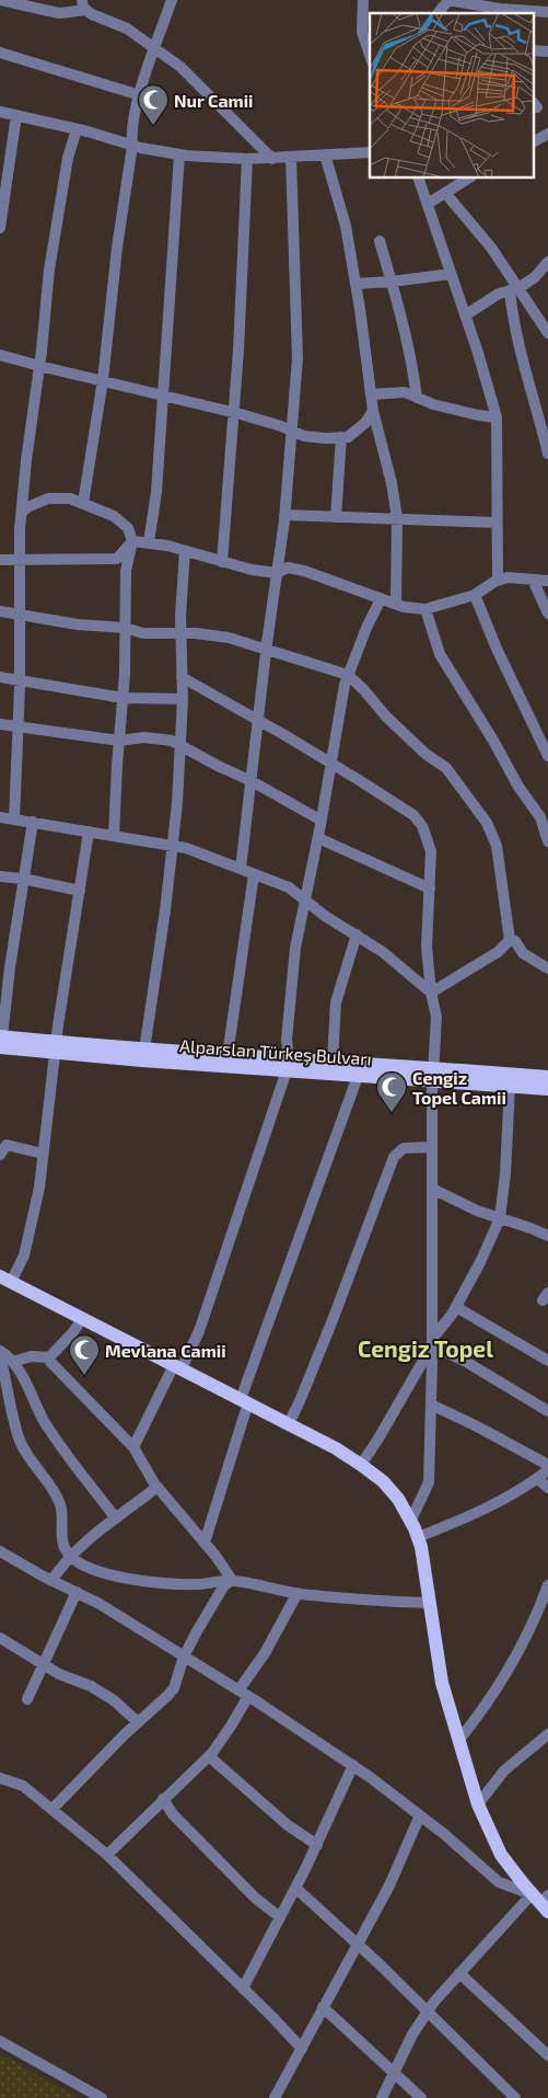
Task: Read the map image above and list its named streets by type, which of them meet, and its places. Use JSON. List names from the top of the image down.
{
  "streets": {
    "main road": ["Alparslan Türkeş Bulvarı"]
  },
  "districts": ["Cengiz Topel"],
  "places": {
    "mosque": ["Nur Camii", "Cengiz Topel Camii", "Mevlana Camii"]
  }
}
